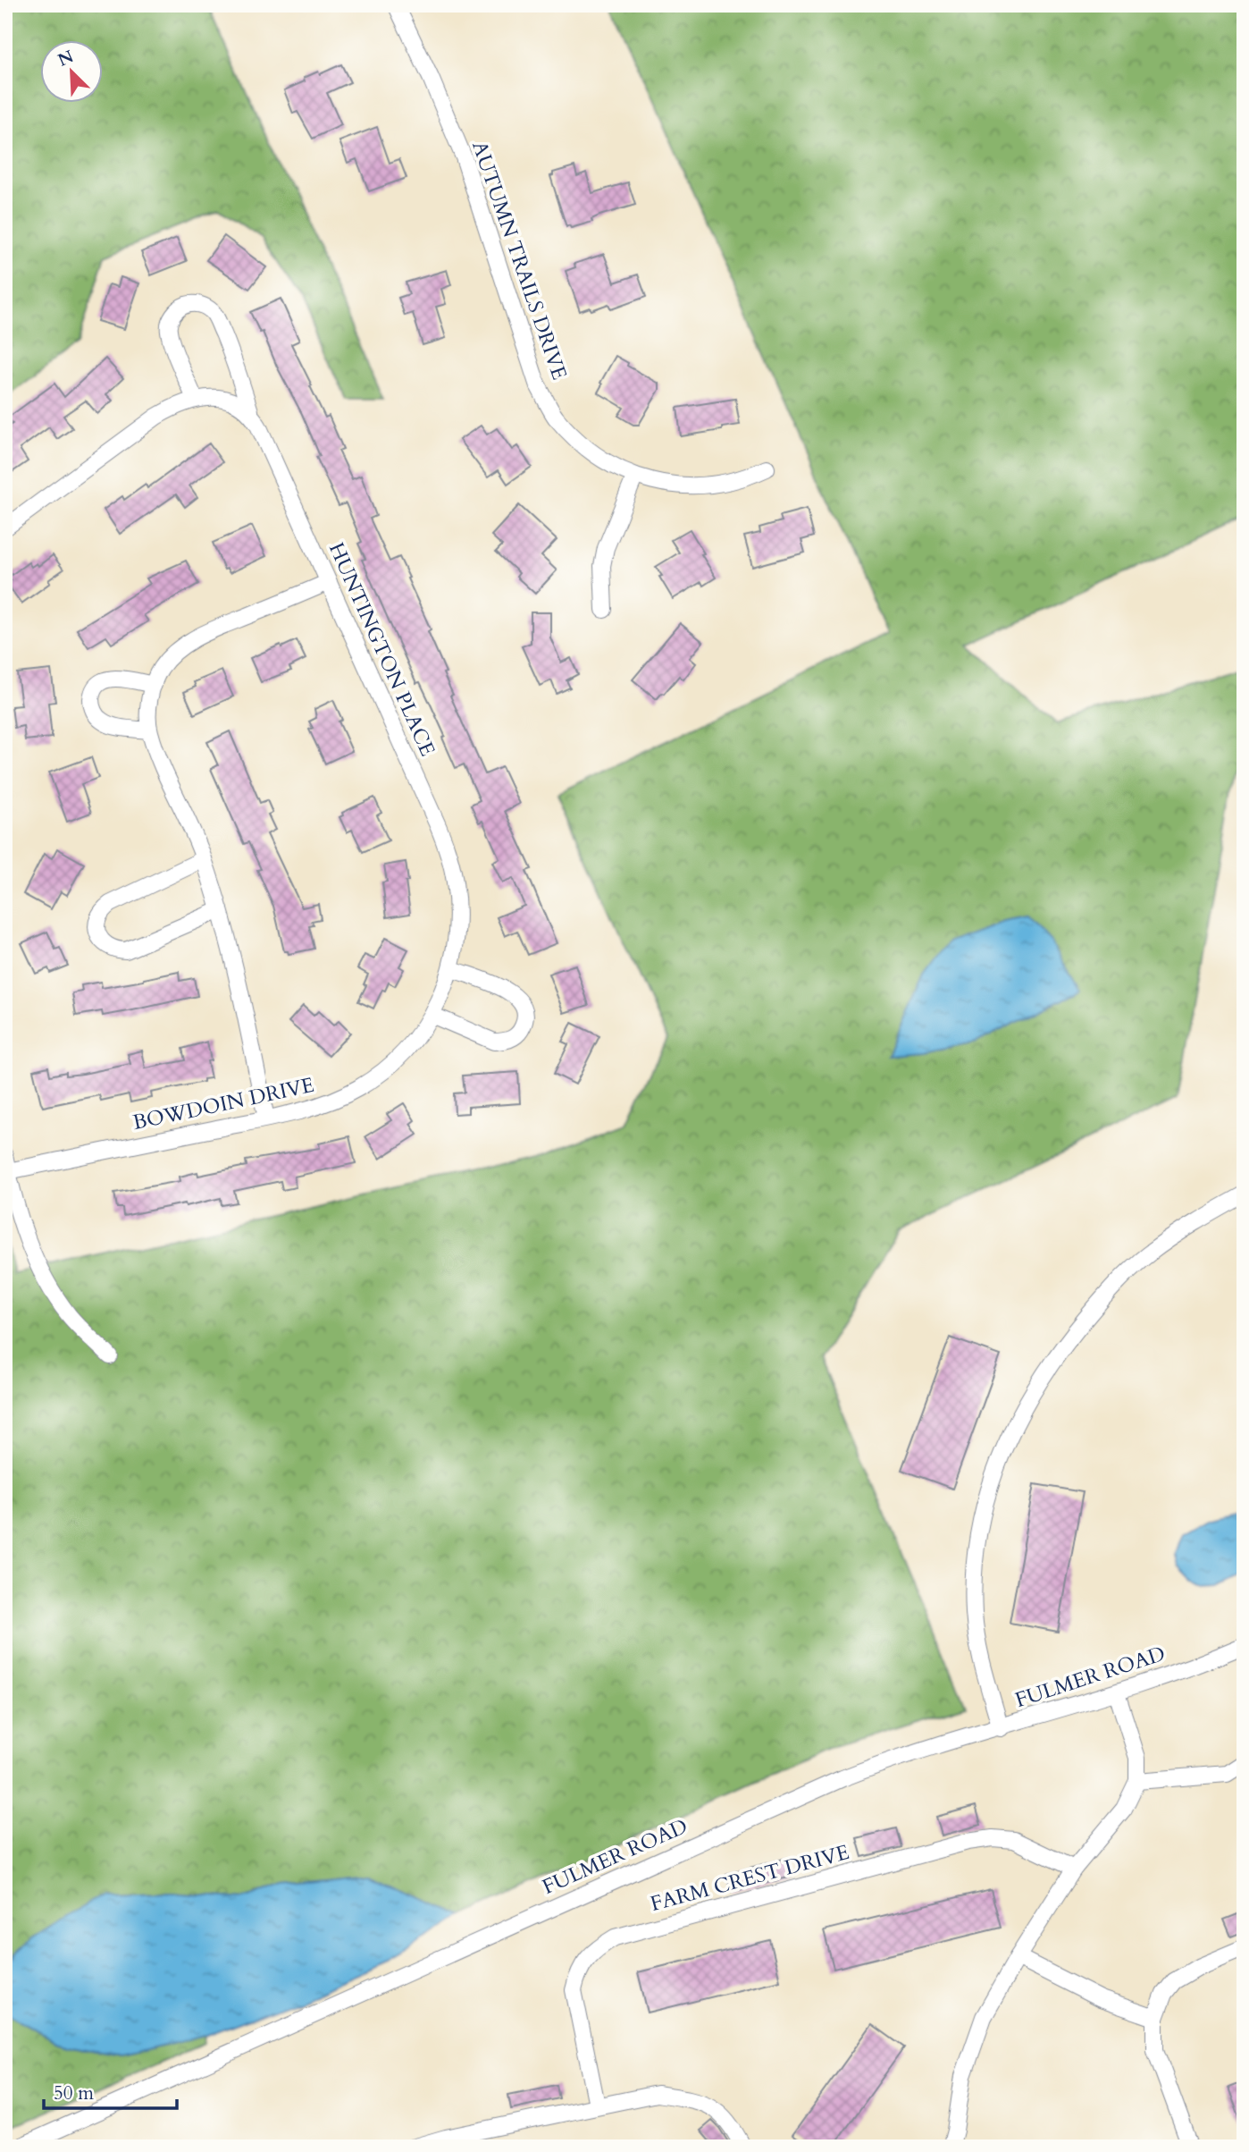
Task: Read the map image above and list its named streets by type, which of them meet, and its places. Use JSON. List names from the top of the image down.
{
  "streets": {
    "street": [
      "AUTUMN TRAILS DRIVE",
      "HUNTINGTON PLACE",
      "BOWDOIN DRIVE",
      "FULMER ROAD",
      "FARM CREST DRIVE"
    ]
  },
  "crossings": [
    ["HUNTINGTON PLACE", "BOWDOIN DRIVE"]
  ],
  "scale_bar": "50 m",
  "north": "top left"
}
